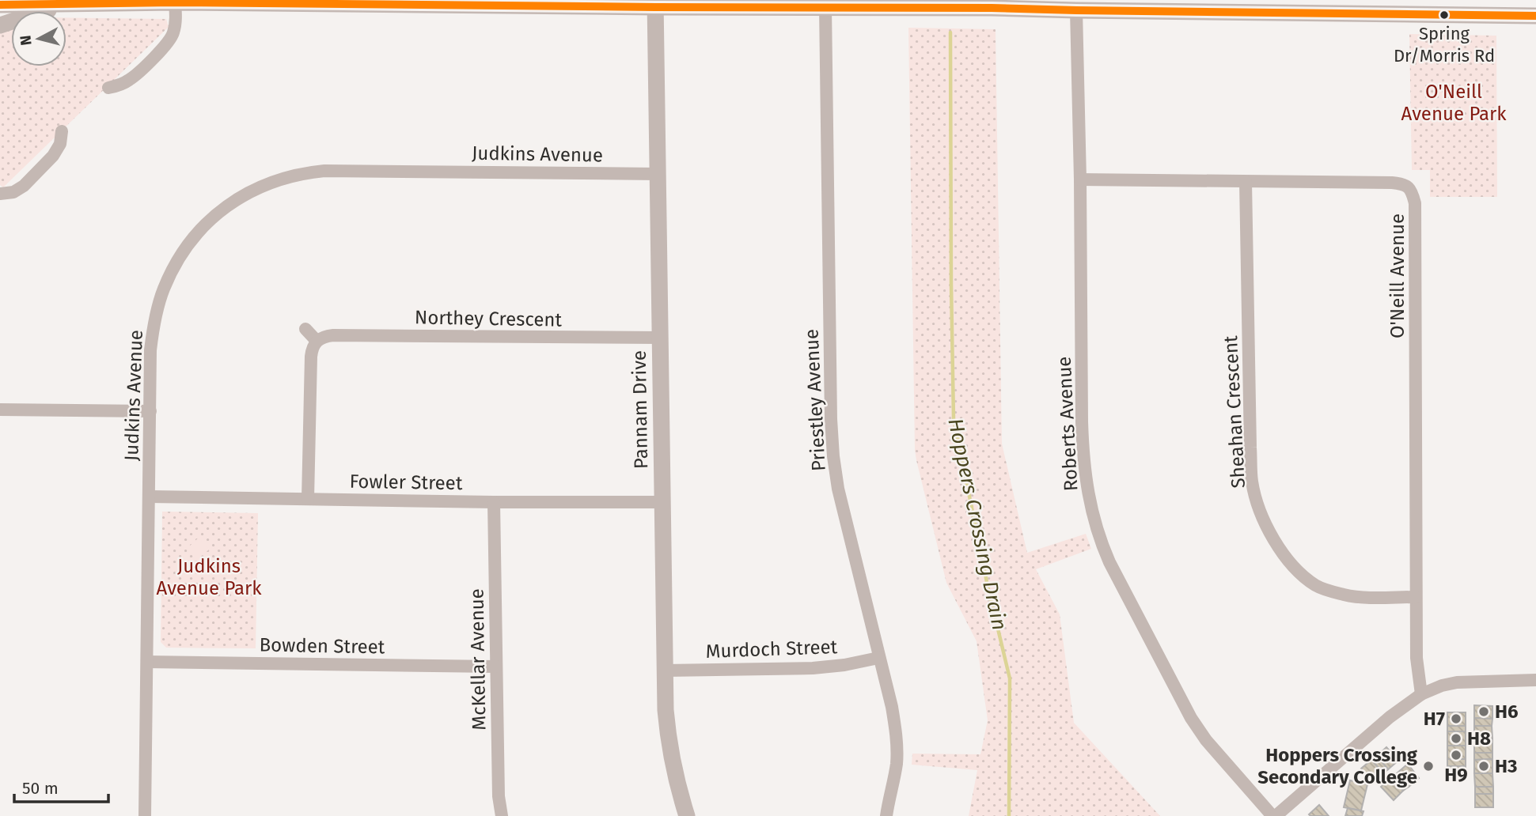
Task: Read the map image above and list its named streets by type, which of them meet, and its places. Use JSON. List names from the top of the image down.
{
  "streets": {
    "street": [
      "Judkins Avenue",
      "O'Neill Avenue",
      "Northey Crescent",
      "Priestley Avenue",
      "Pannam Drive",
      "Sheahan Crescent",
      "Roberts Avenue",
      "Fowler Street",
      "Bowden Street",
      "Murdoch Street",
      "McKellar Avenue"
    ]
  },
  "crossings": [
    ["Judkins Avenue", "Pannam Drive"],
    ["Judkins Avenue", "Fowler Street"],
    ["Judkins Avenue", "Bowden Street"],
    ["O'Neill Avenue", "Sheahan Crescent"],
    ["O'Neill Avenue", "Roberts Avenue"],
    ["Northey Crescent", "Pannam Drive"],
    ["Priestley Avenue", "Murdoch Street"],
    ["Pannam Drive", "Fowler Street"],
    ["Pannam Drive", "Murdoch Street"],
    ["Fowler Street", "McKellar Avenue"],
    ["Bowden Street", "McKellar Avenue"]
  ],
  "water": ["Hoppers Crossing Drain"],
  "parks": ["O'Neill Avenue Park", "Judkins Avenue Park"],
  "places": [
    "Spring Dr/Morris Rd",
    "H6",
    "H7",
    "H8",
    "H9",
    "Hoppers Crossing Secondary College",
    "H3"
  ],
  "scale_bar": "50 m",
  "north": "left"
}
